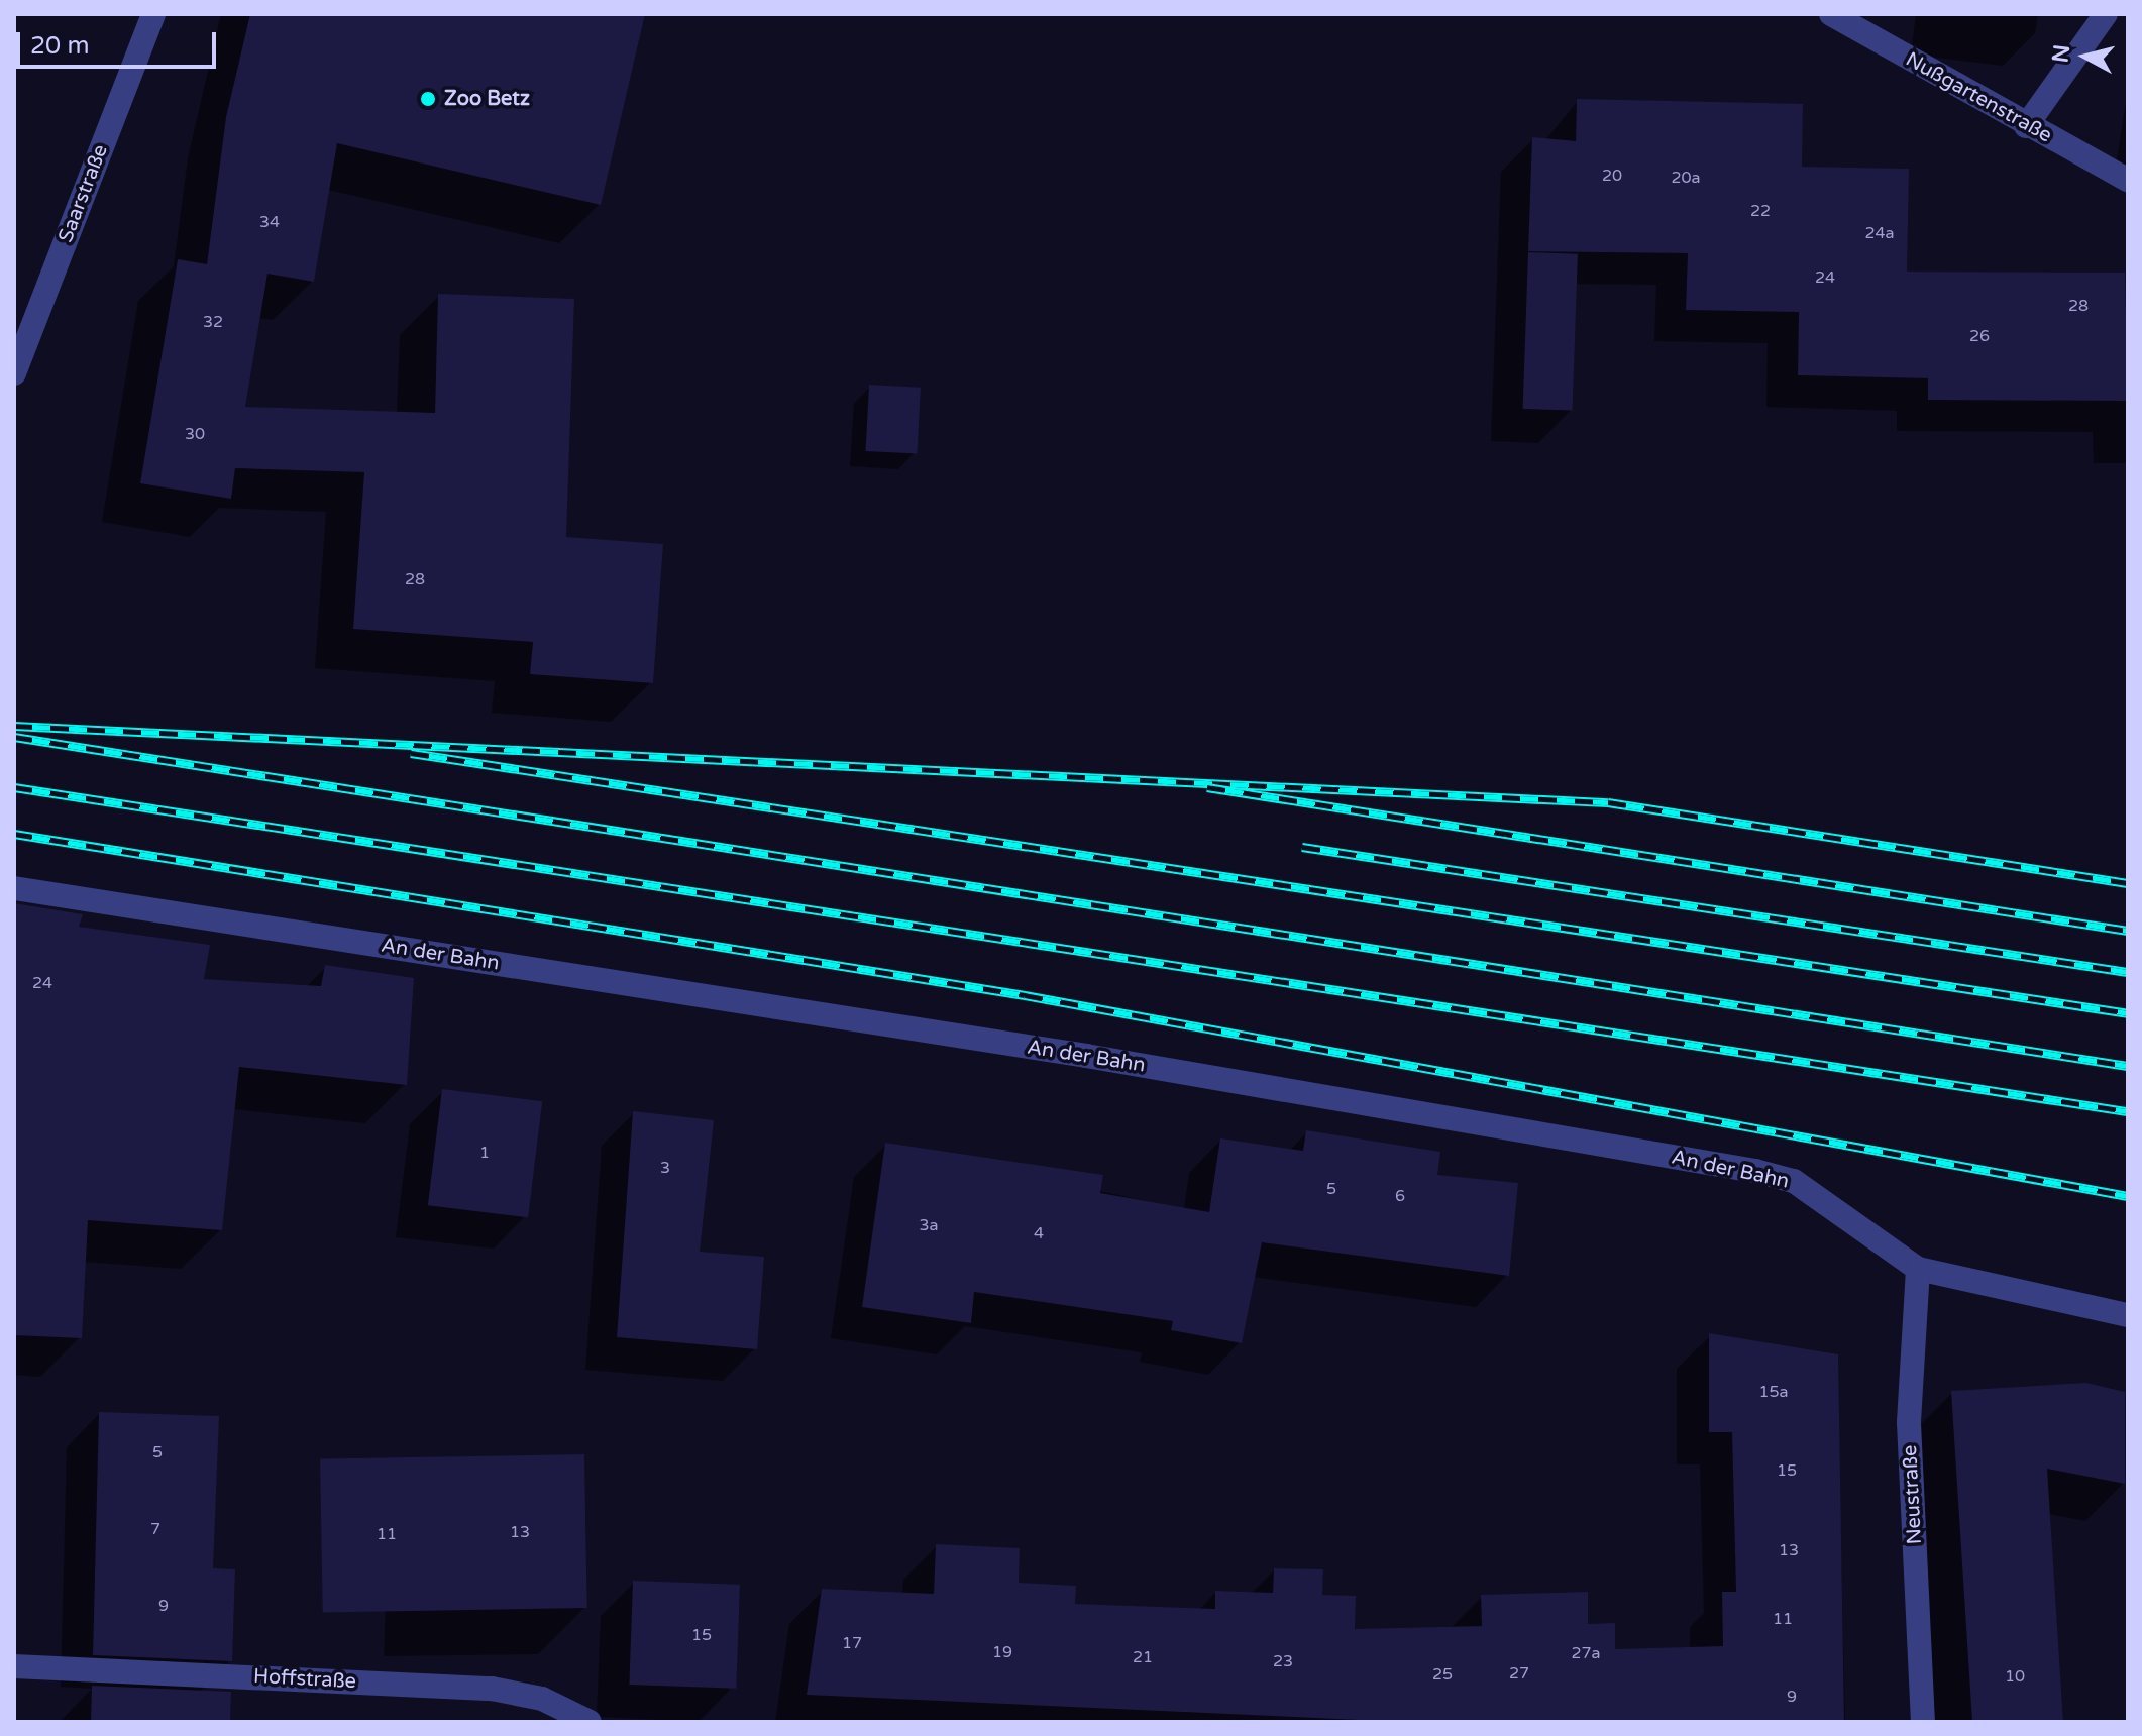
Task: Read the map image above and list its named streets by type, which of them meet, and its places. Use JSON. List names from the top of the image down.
{
  "streets": {
    "street": [
      "Nußgartenstraße",
      "Saarstraße",
      "An der Bahn",
      "Neustraße",
      "Hoffstraße"
    ]
  },
  "crossings": [
    ["An der Bahn", "Neustraße"]
  ],
  "places": ["Zoo Betz"],
  "house_numbers": [
    "20",
    "20a",
    "22",
    "34",
    "24a",
    "24",
    "28",
    "32",
    "26",
    "30",
    "28",
    "24",
    "1",
    "3",
    "5",
    "6",
    "3a",
    "4",
    "15a",
    "5",
    "15",
    "7",
    "13",
    "11",
    "13",
    "9",
    "11",
    "15",
    "17",
    "19",
    "27a",
    "21",
    "23",
    "27",
    "25",
    "10",
    "9"
  ],
  "scale_bar": "20 m",
  "north": "left"
}
